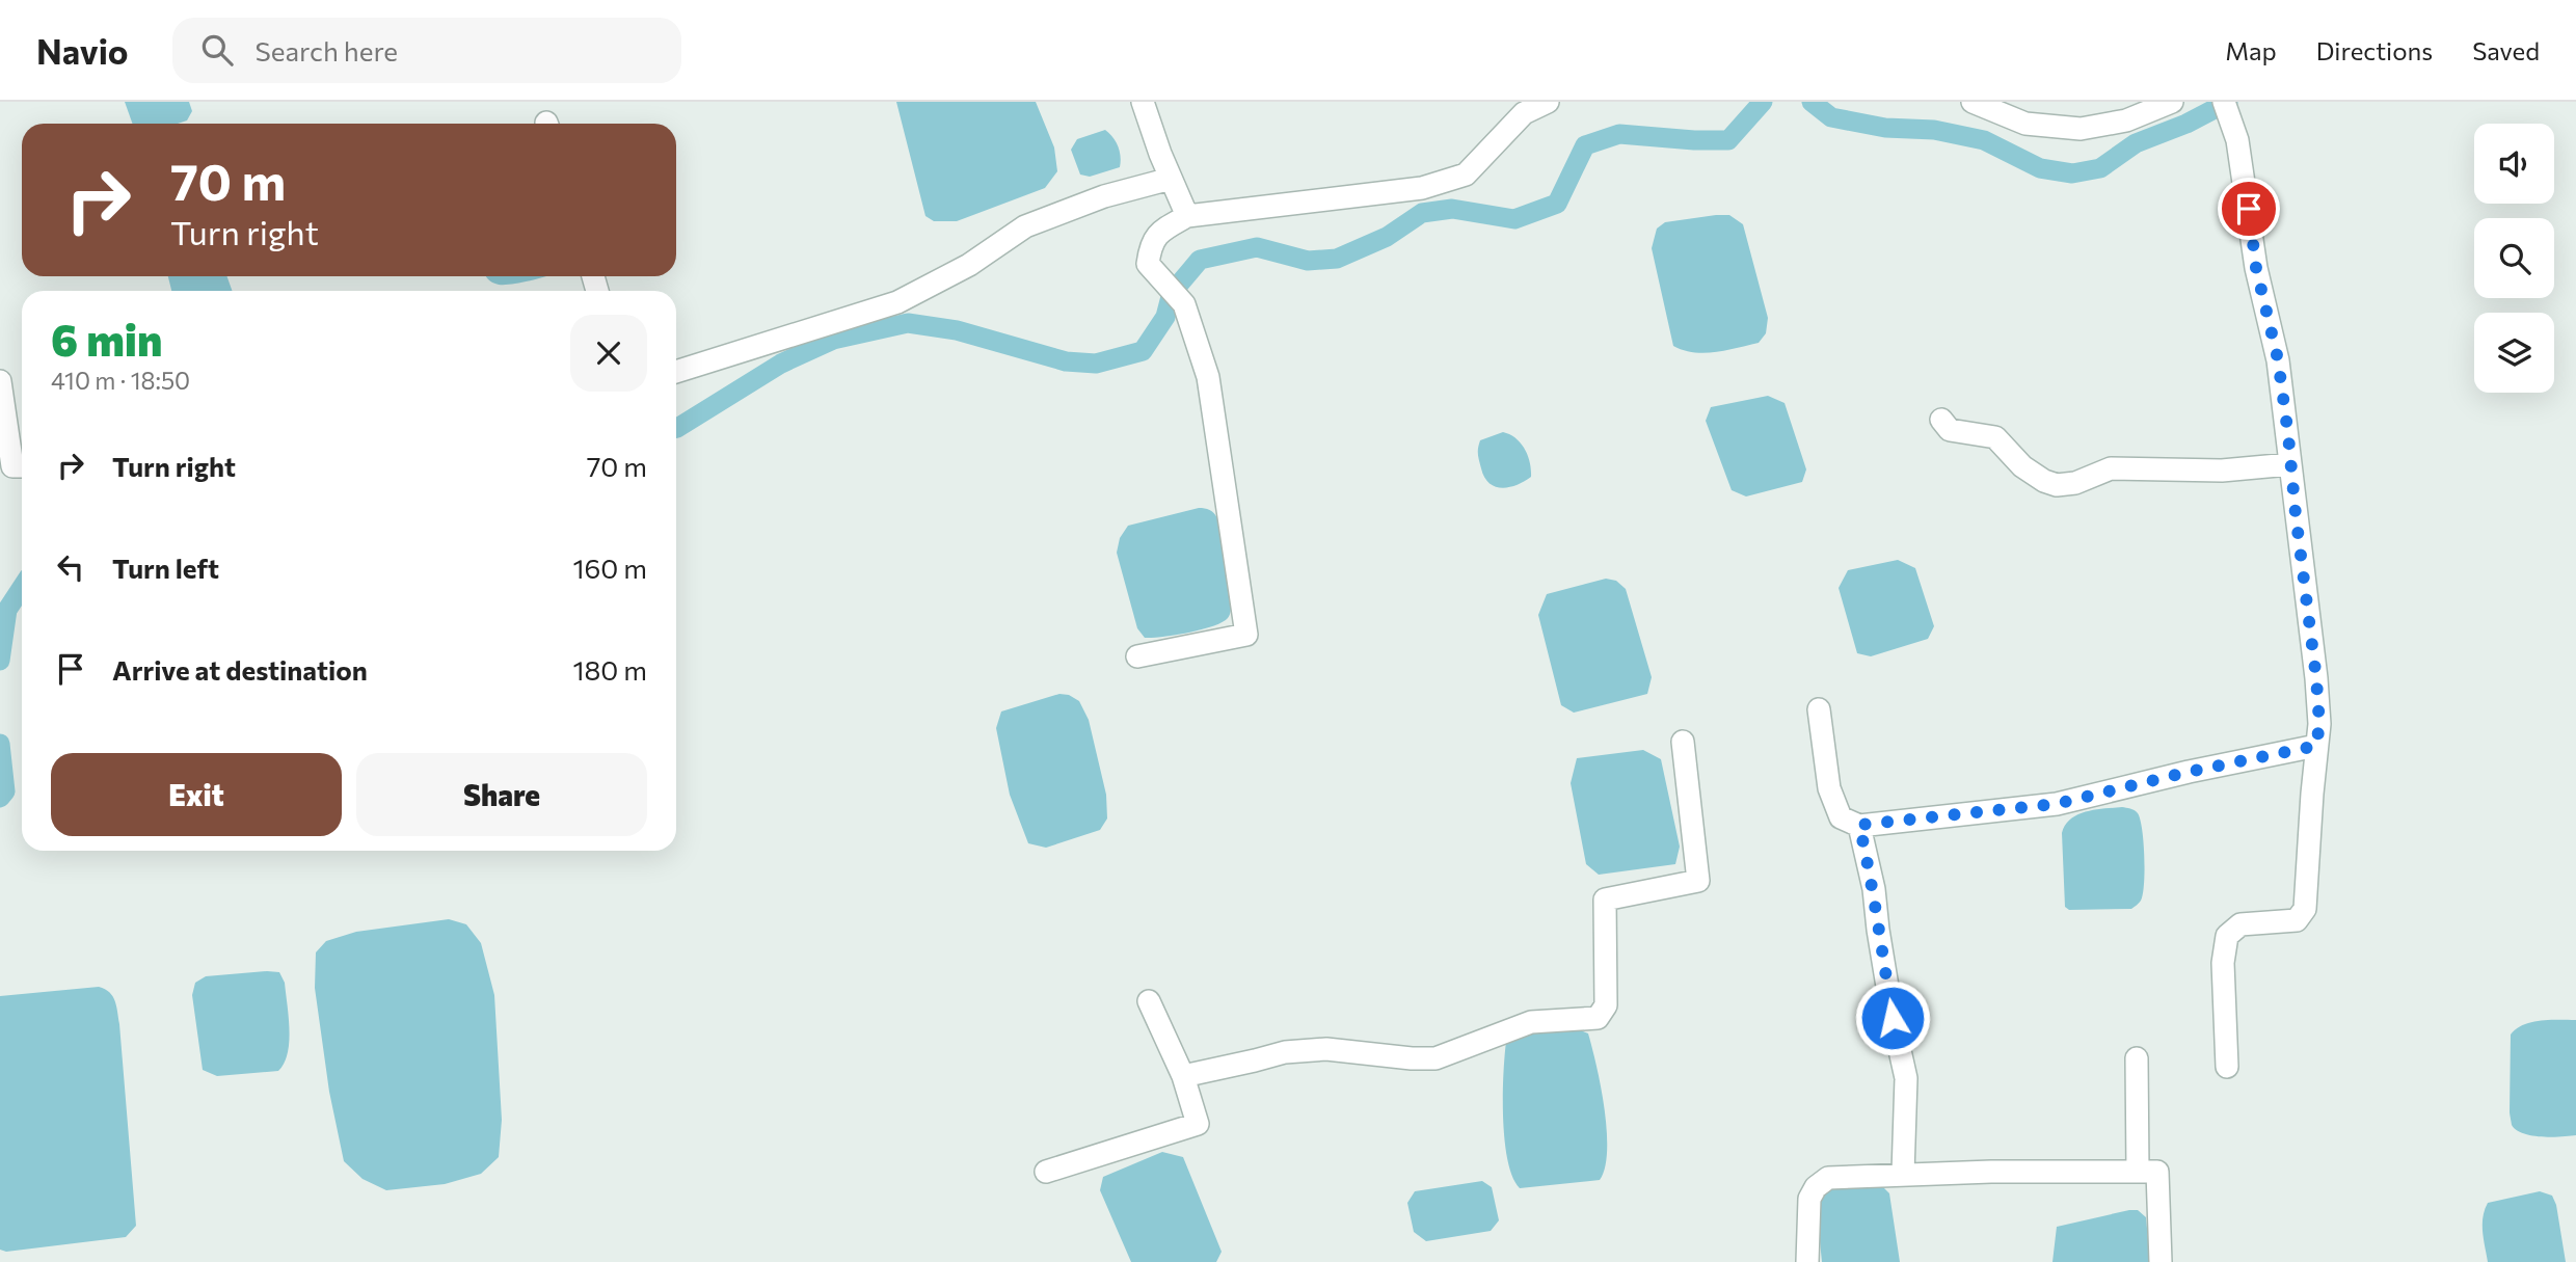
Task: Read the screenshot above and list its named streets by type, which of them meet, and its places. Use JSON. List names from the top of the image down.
{
  "page": {
    "header": "Navio",
    "search": "Search here",
    "nav": ["Map", "Directions", "Saved"],
    "turn": ["70 m", "Turn right"],
    "heading": ["6 min", "410 m · 18:50"],
    "list": [
      {
        "name": "Turn right",
        "value": "70 m"
      },
      {
        "name": "Turn left",
        "value": "160 m"
      },
      {
        "name": "Arrive at destination",
        "value": "180 m"
      }
    ],
    "buttons": ["Exit", "Share"]
  }
}
